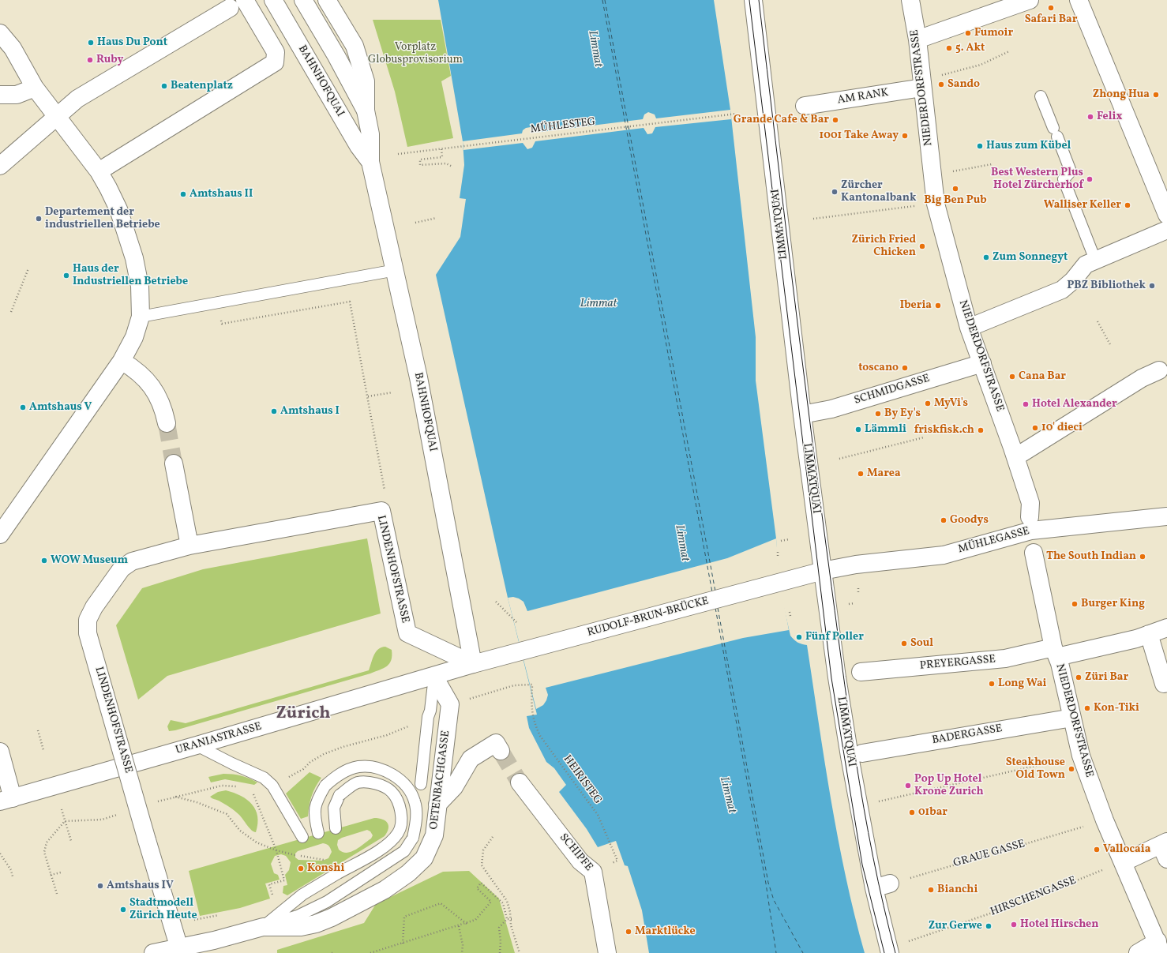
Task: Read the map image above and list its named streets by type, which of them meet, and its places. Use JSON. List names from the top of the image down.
{
  "streets": {
    "street": [
      "BAHNHOFQUAI",
      "NIEDERDORFSTRASSE",
      "AM RANK",
      "LIMMATQUAI",
      "SCHMIDGASSE",
      "MÜHLEGASSE",
      "LINDENHOFSTRASSE",
      "RUDOLF-BRUN-BRÜCKE",
      "PREYERGASSE",
      "BADERGASSE",
      "URANIASTRASSE",
      "OETENBACHGASSE",
      "SCHIPFE"
    ],
    "path": [
      "MÜHLESTEG",
      "HEIRISTEG",
      "GRAUE GASSE",
      "HIRSCHENGASSE"
    ]
  },
  "crossings": [
    ["BAHNHOFQUAI", "LINDENHOFSTRASSE"],
    ["BAHNHOFQUAI", "RUDOLF-BRUN-BRÜCKE"],
    ["BAHNHOFQUAI", "URANIASTRASSE"],
    ["NIEDERDORFSTRASSE", "AM RANK"],
    ["NIEDERDORFSTRASSE", "SCHMIDGASSE"],
    ["NIEDERDORFSTRASSE", "PREYERGASSE"],
    ["NIEDERDORFSTRASSE", "BADERGASSE"],
    ["NIEDERDORFSTRASSE", "GRAUE GASSE"],
    ["NIEDERDORFSTRASSE", "HIRSCHENGASSE"],
    ["LIMMATQUAI", "SCHMIDGASSE"],
    ["LIMMATQUAI", "MÜHLEGASSE"],
    ["LIMMATQUAI", "RUDOLF-BRUN-BRÜCKE"],
    ["LIMMATQUAI", "GRAUE GASSE"],
    ["LIMMATQUAI", "HIRSCHENGASSE"],
    ["MÜHLEGASSE", "RUDOLF-BRUN-BRÜCKE"],
    ["LINDENHOFSTRASSE", "RUDOLF-BRUN-BRÜCKE"],
    ["LINDENHOFSTRASSE", "URANIASTRASSE"],
    ["LINDENHOFSTRASSE", "OETENBACHGASSE"],
    ["RUDOLF-BRUN-BRÜCKE", "URANIASTRASSE"],
    ["OETENBACHGASSE", "HEIRISTEG"]
  ],
  "districts": ["Zürich"],
  "water": ["Limmat"],
  "parks": ["Vorplatz Globusprovisorium"],
  "places": [
    "Safari Bar",
    "Fumoir",
    "Haus Du Pont",
    "5. Akt",
    "Ruby",
    "Sando",
    "Beatenplatz",
    "Zhong Hua",
    "Felix",
    "Grande Cafe & Bar",
    "1001 Take Away",
    "Haus zum Kübel",
    "Best Western Plus Hotel Zürcherhof",
    "Big Ben Pub",
    "Zürcher Kantonalbank",
    "Amtshaus II",
    "Walliser Keller",
    "Departement der industriellen Betriebe",
    "Zürich Fried Chicken",
    "Zum Sonnegyt",
    "Haus der Industriellen Betriebe",
    "PBZ Bibliothek",
    "Iberia",
    "toscano",
    "Cana Bar",
    "MyVi's",
    "Hotel Alexander",
    "Amtshaus V",
    "Amtshaus I",
    "By Ey's",
    "10' dieci",
    "Lämmli",
    "friskfisk.ch",
    "Marea",
    "Goodys",
    "The South Indian",
    "WOW Museum",
    "Burger King",
    "Fünf Poller",
    "Soul",
    "Züri Bar",
    "Long Wai",
    "Kon-Tiki",
    "Steakhouse Old Town",
    "Pop Up Hotel Krone Zurich",
    "01bar",
    "Vallocaia",
    "Konshi",
    "Amtshaus IV",
    "Bianchi",
    "Stadtmodell Zürich Heute",
    "Hotel Hirschen",
    "Zur Gerwe",
    "Marktlücke"
  ]
}
